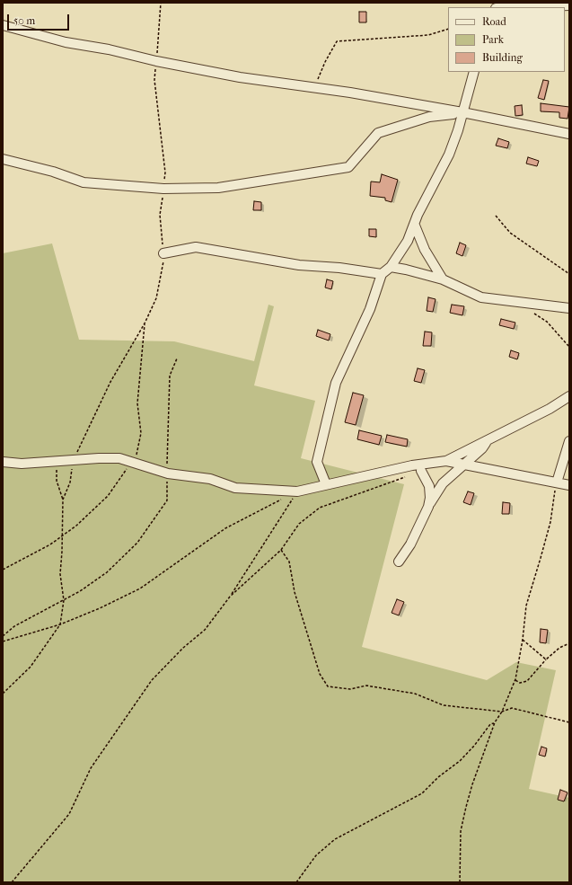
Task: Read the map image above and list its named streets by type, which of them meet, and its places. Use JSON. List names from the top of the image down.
{
  "legend": ["Road", "Park", "Building"],
  "scale_bar": "50 m"
}
